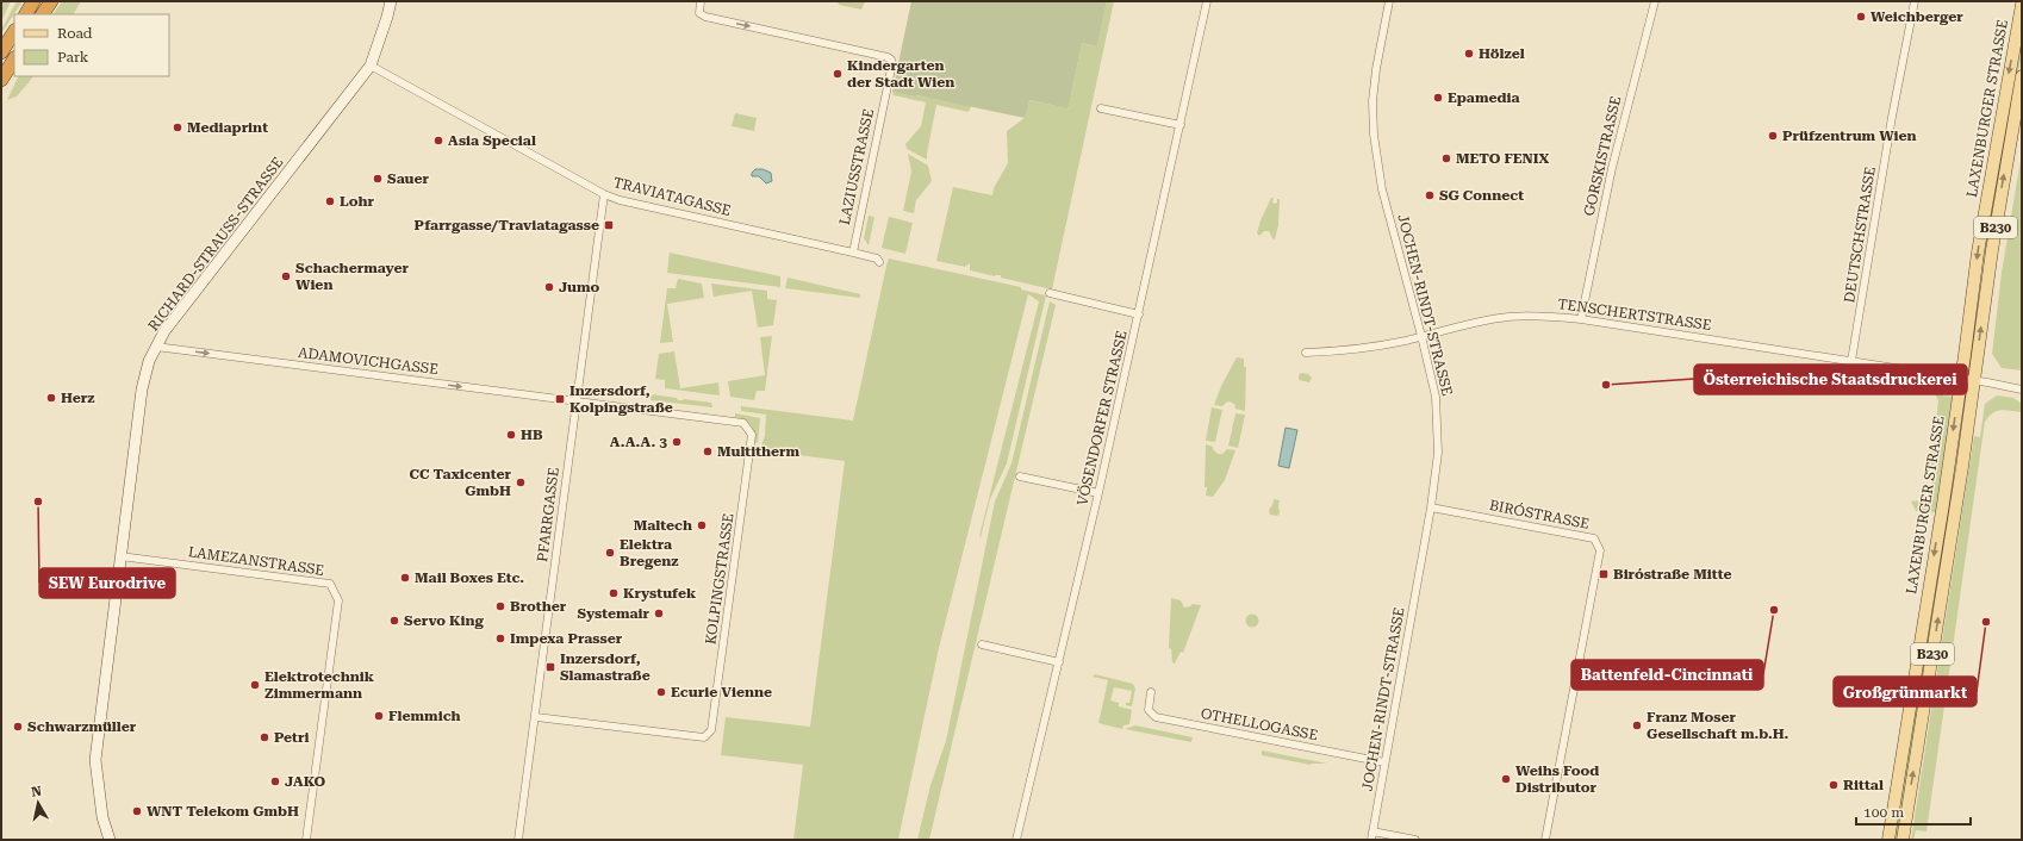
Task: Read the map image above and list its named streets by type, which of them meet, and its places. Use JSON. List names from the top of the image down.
{
  "streets": {
    "main road": ["LAXENBURGER STRASSE", "B230", "RICHARD-STRAUSS-STRASSE"],
    "street": [
      "GORSKISTRASSE",
      "LAZIUSSTRASSE",
      "TRAVIATAGASSE",
      "DEUTSCHSTRASSE",
      "JOCHEN-RINDT-STRASSE",
      "TENSCHERTSTRASSE",
      "ADAMOVICHGASSE",
      "VÖSENDORFER STRASSE",
      "PFARRGASSE",
      "BIRÓSTRASSE",
      "LAMEZANSTRASSE",
      "KOLPINGSTRASSE",
      "OTHELLOGASSE"
    ]
  },
  "crossings": [
    ["LAXENBURGER STRASSE", "TENSCHERTSTRASSE"],
    ["GORSKISTRASSE", "TENSCHERTSTRASSE"],
    ["LAZIUSSTRASSE", "TRAVIATAGASSE"],
    ["TRAVIATAGASSE", "RICHARD-STRAUSS-STRASSE"],
    ["TRAVIATAGASSE", "PFARRGASSE"],
    ["DEUTSCHSTRASSE", "TENSCHERTSTRASSE"],
    ["RICHARD-STRAUSS-STRASSE", "ADAMOVICHGASSE"],
    ["RICHARD-STRAUSS-STRASSE", "LAMEZANSTRASSE"],
    ["JOCHEN-RINDT-STRASSE", "TENSCHERTSTRASSE"],
    ["JOCHEN-RINDT-STRASSE", "BIRÓSTRASSE"],
    ["JOCHEN-RINDT-STRASSE", "OTHELLOGASSE"],
    ["ADAMOVICHGASSE", "PFARRGASSE"],
    ["ADAMOVICHGASSE", "KOLPINGSTRASSE"],
    ["PFARRGASSE", "KOLPINGSTRASSE"]
  ],
  "one_way": ["ADAMOVICHGASSE"],
  "places": {
    "other": [
      "Weichberger",
      "Hölzel",
      "Kindergarten der Stadt Wien",
      "Epamedia",
      "Mediaprint",
      "Prüfzentrum Wien",
      "Asia Special",
      "METO FENIX",
      "Sauer",
      "SG Connect",
      "Lohr",
      "Schachermayer Wien",
      "Jumo",
      "Österreichische Staatsdruckerei",
      "Herz",
      "HB",
      "A.A.A. 3",
      "Multitherm",
      "CC Taxicenter GmbH",
      "SEW Eurodrive",
      "Maltech",
      "Elektra Bregenz",
      "Mail Boxes Etc.",
      "Krystufek",
      "Brother",
      "Battenfeld-Cincinnati",
      "Systemair",
      "Servo King",
      "Großgrünmarkt",
      "Impexa Prasser",
      "Elektrotechnik Zimmermann",
      "Ecurie Vienne",
      "Flemmich",
      "Franz Moser Gesellschaft m.b.H.",
      "Schwarzmüller",
      "Petri",
      "Weihs Food Distributor",
      "JAKO",
      "Rittal",
      "WNT Telekom GmbH"
    ],
    "transit": [
      "Pfarrgasse/Traviatagasse",
      "Inzersdorf, Kolpingstraße",
      "Biróstraße Mitte",
      "Inzersdorf, Slamastraße"
    ]
  },
  "legend": ["Road", "Park"],
  "scale_bar": "100 m",
  "north": "top"
}
